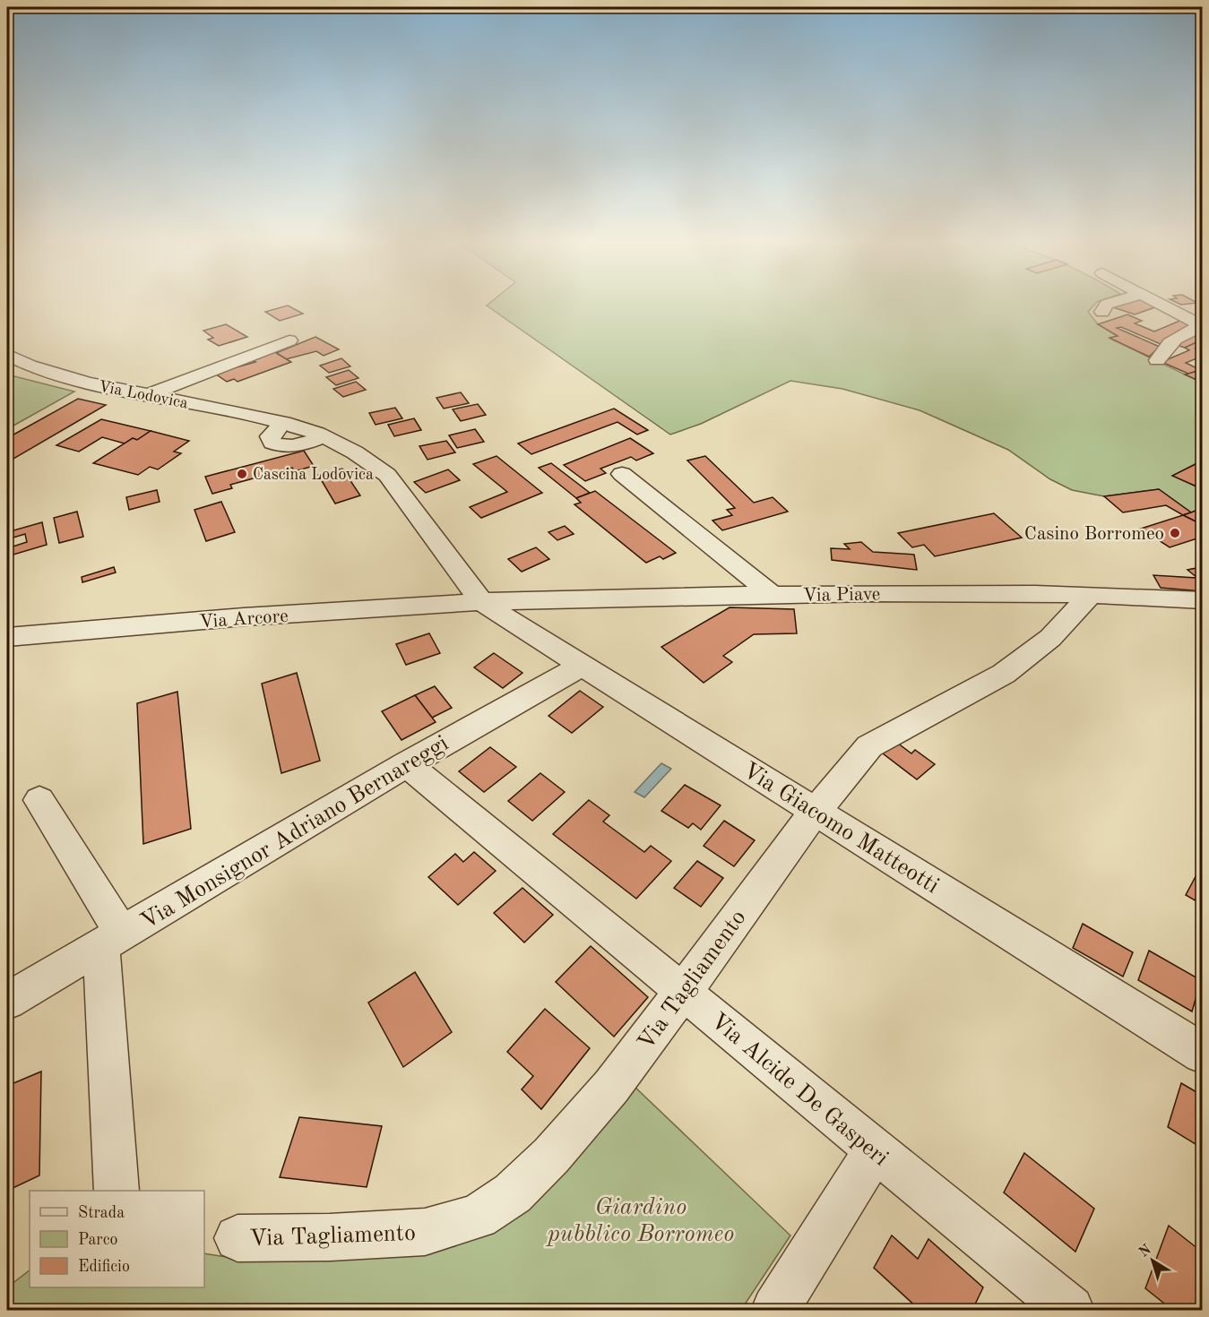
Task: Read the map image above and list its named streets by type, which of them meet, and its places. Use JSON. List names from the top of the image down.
{
  "streets": {
    "street": [
      "Via Lodovica",
      "Via Piave",
      "Via Arcore",
      "Via Giacomo Matteotti",
      "Via Monsignor Adriano Bernareggi",
      "Via Tagliamento",
      "Via Alcide De Gasperi"
    ]
  },
  "crossings": [
    ["Via Lodovica", "Via Piave"],
    ["Via Lodovica", "Via Arcore"],
    ["Via Lodovica", "Via Giacomo Matteotti"],
    ["Via Piave", "Via Arcore"],
    ["Via Piave", "Via Giacomo Matteotti"],
    ["Via Piave", "Via Tagliamento"],
    ["Via Arcore", "Via Giacomo Matteotti"],
    ["Via Giacomo Matteotti", "Via Monsignor Adriano Bernareggi"],
    ["Via Giacomo Matteotti", "Via Tagliamento"],
    ["Via Monsignor Adriano Bernareggi", "Via Alcide De Gasperi"],
    ["Via Tagliamento", "Via Alcide De Gasperi"]
  ],
  "parks": ["Giardino pubblico Borromeo"],
  "places": ["Cascina Lodovica", "Casino Borromeo"],
  "legend": ["Strada", "Parco", "Edificio"],
  "north": "top left"
}
